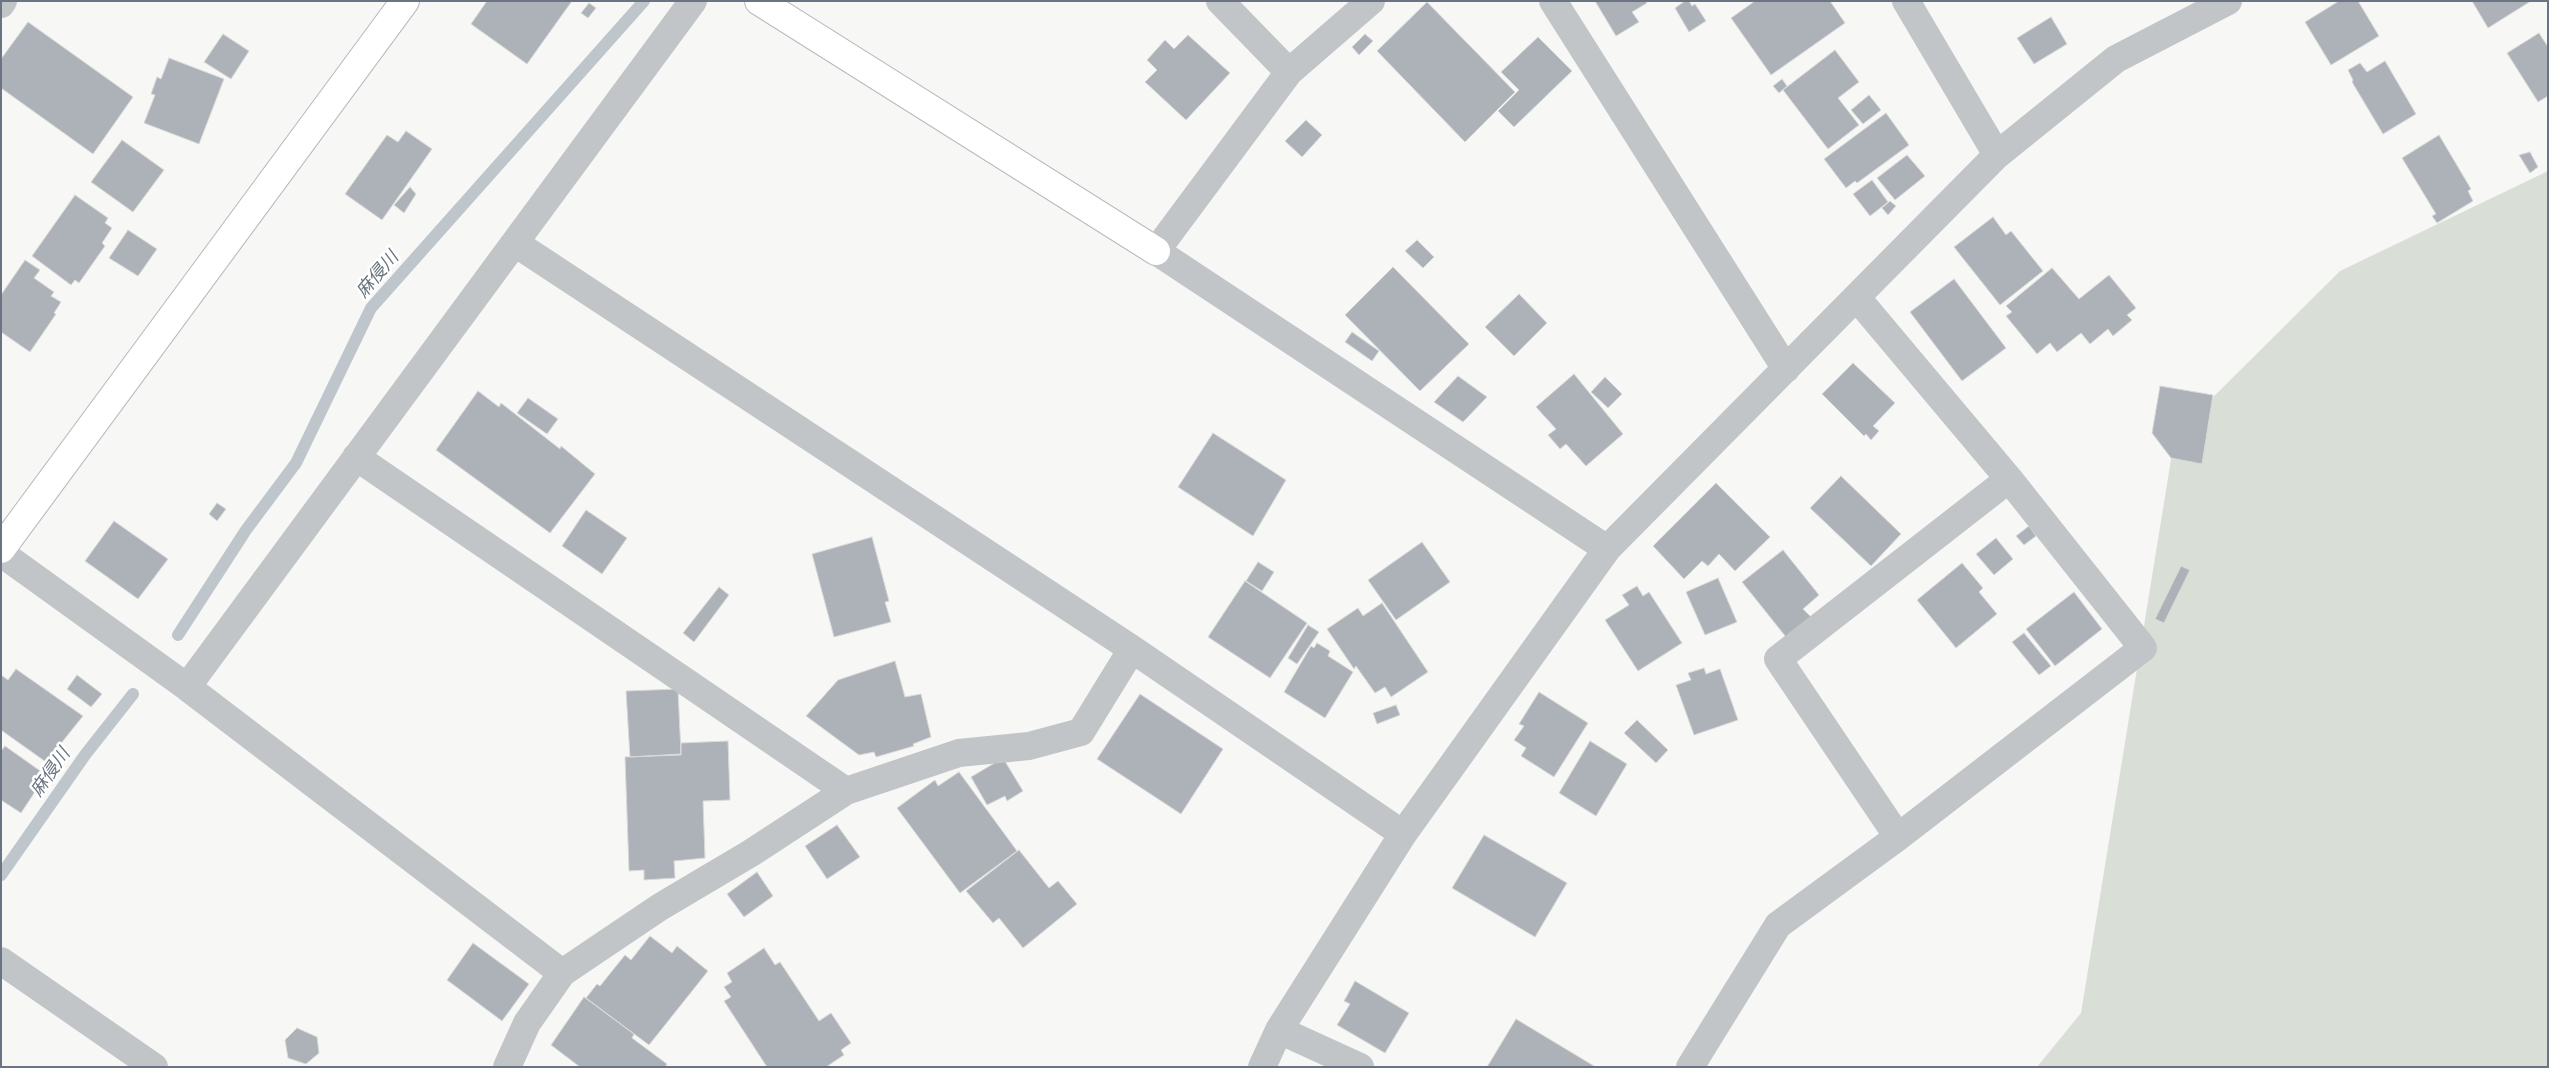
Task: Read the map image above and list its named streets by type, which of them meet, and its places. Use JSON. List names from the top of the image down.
{
  "water": ["麻侵川"]
}
